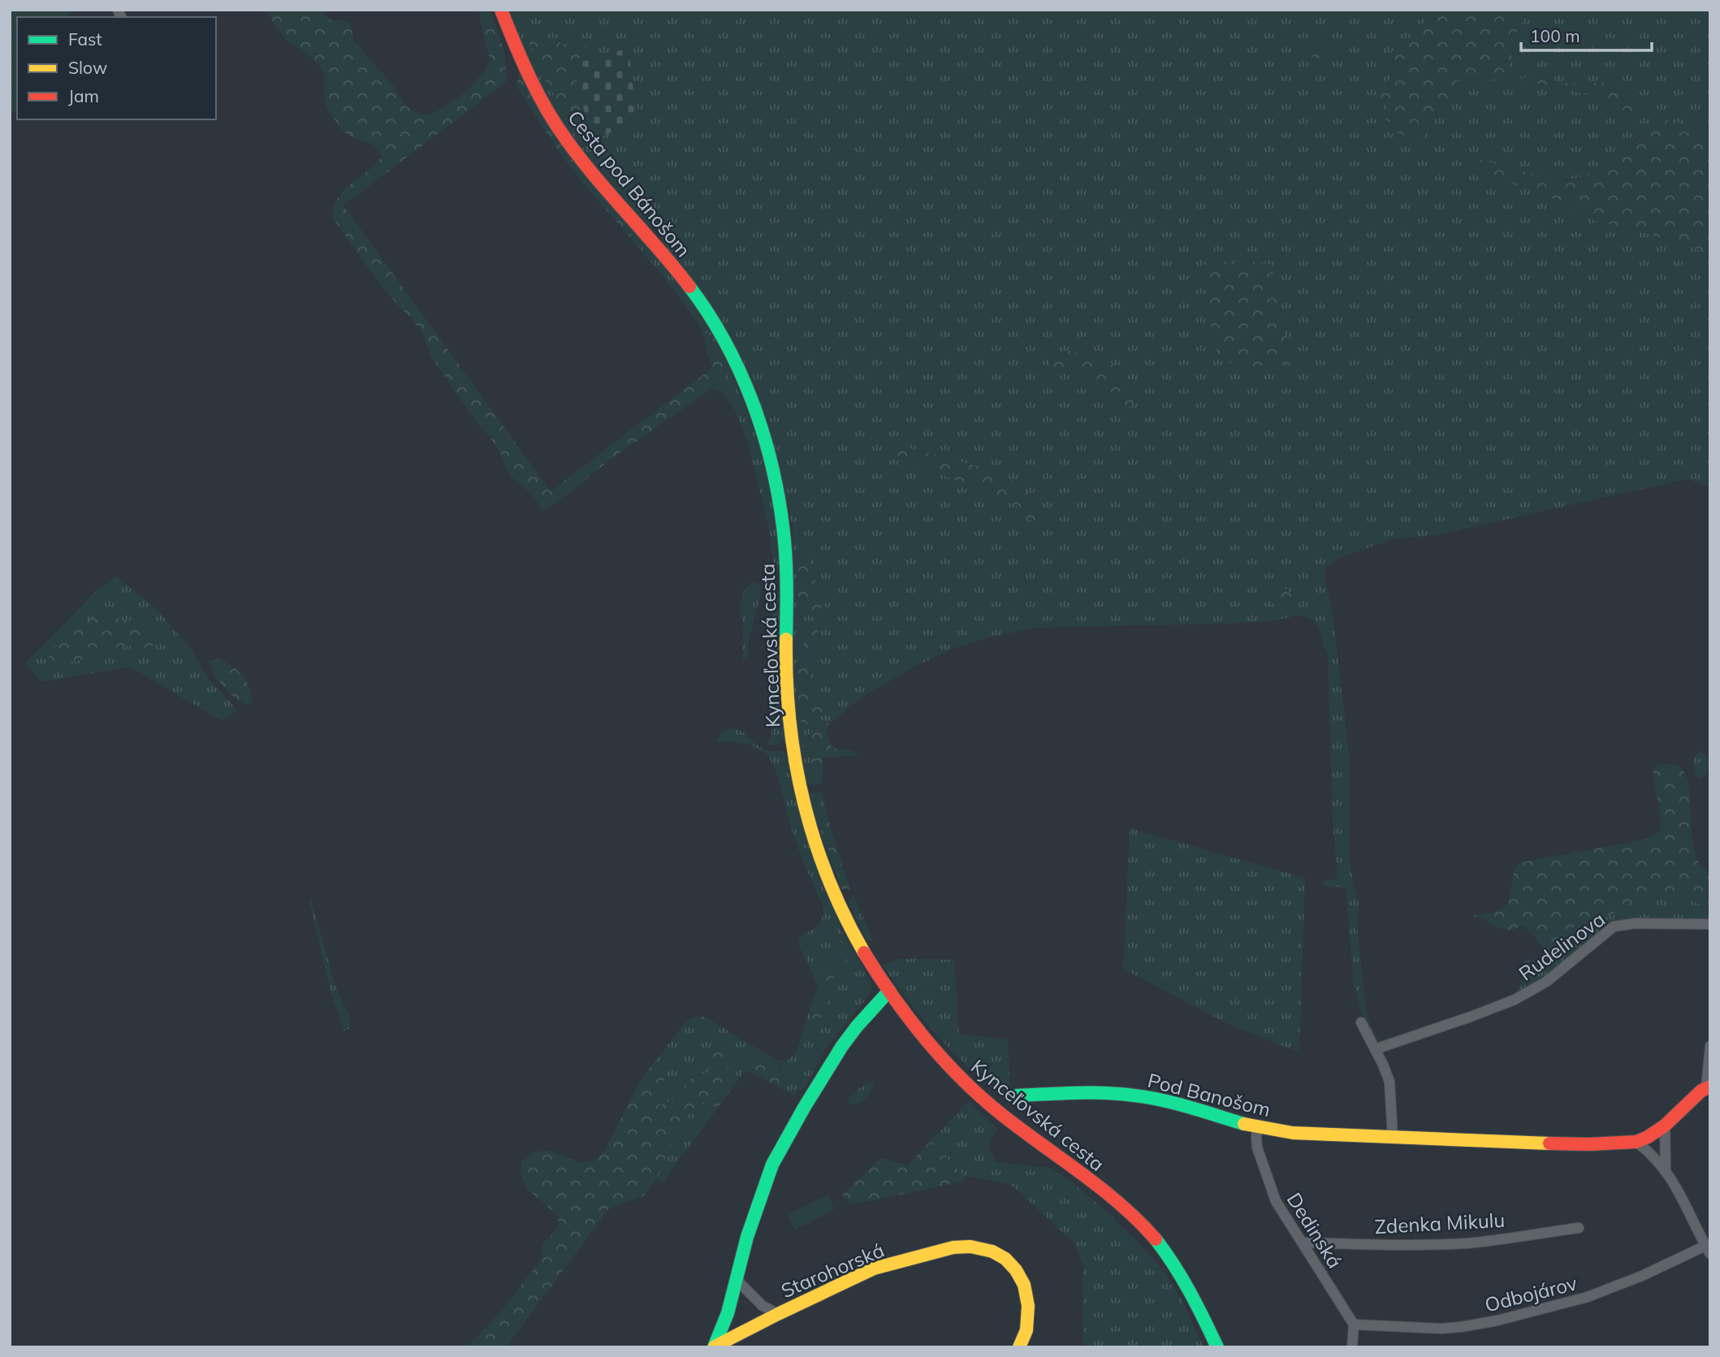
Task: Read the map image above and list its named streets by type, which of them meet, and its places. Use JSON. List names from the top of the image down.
{
  "streets": {
    "street": [
      "Cesta pod Bánošom",
      "Kynceľovská cesta",
      "Rudelinova",
      "Pod Banošom",
      "Zdenka Mikulu",
      "Dedinská",
      "Starohorská",
      "Odbojárov"
    ]
  },
  "crossings": [
    ["Cesta pod Bánošom", "Kynceľovská cesta"],
    ["Kynceľovská cesta", "Starohorská"],
    ["Pod Banošom", "Dedinská"],
    ["Zdenka Mikulu", "Dedinská"],
    ["Dedinská", "Odbojárov"]
  ],
  "legend": ["Fast", "Slow", "Jam"],
  "scale_bar": "100 m"
}
